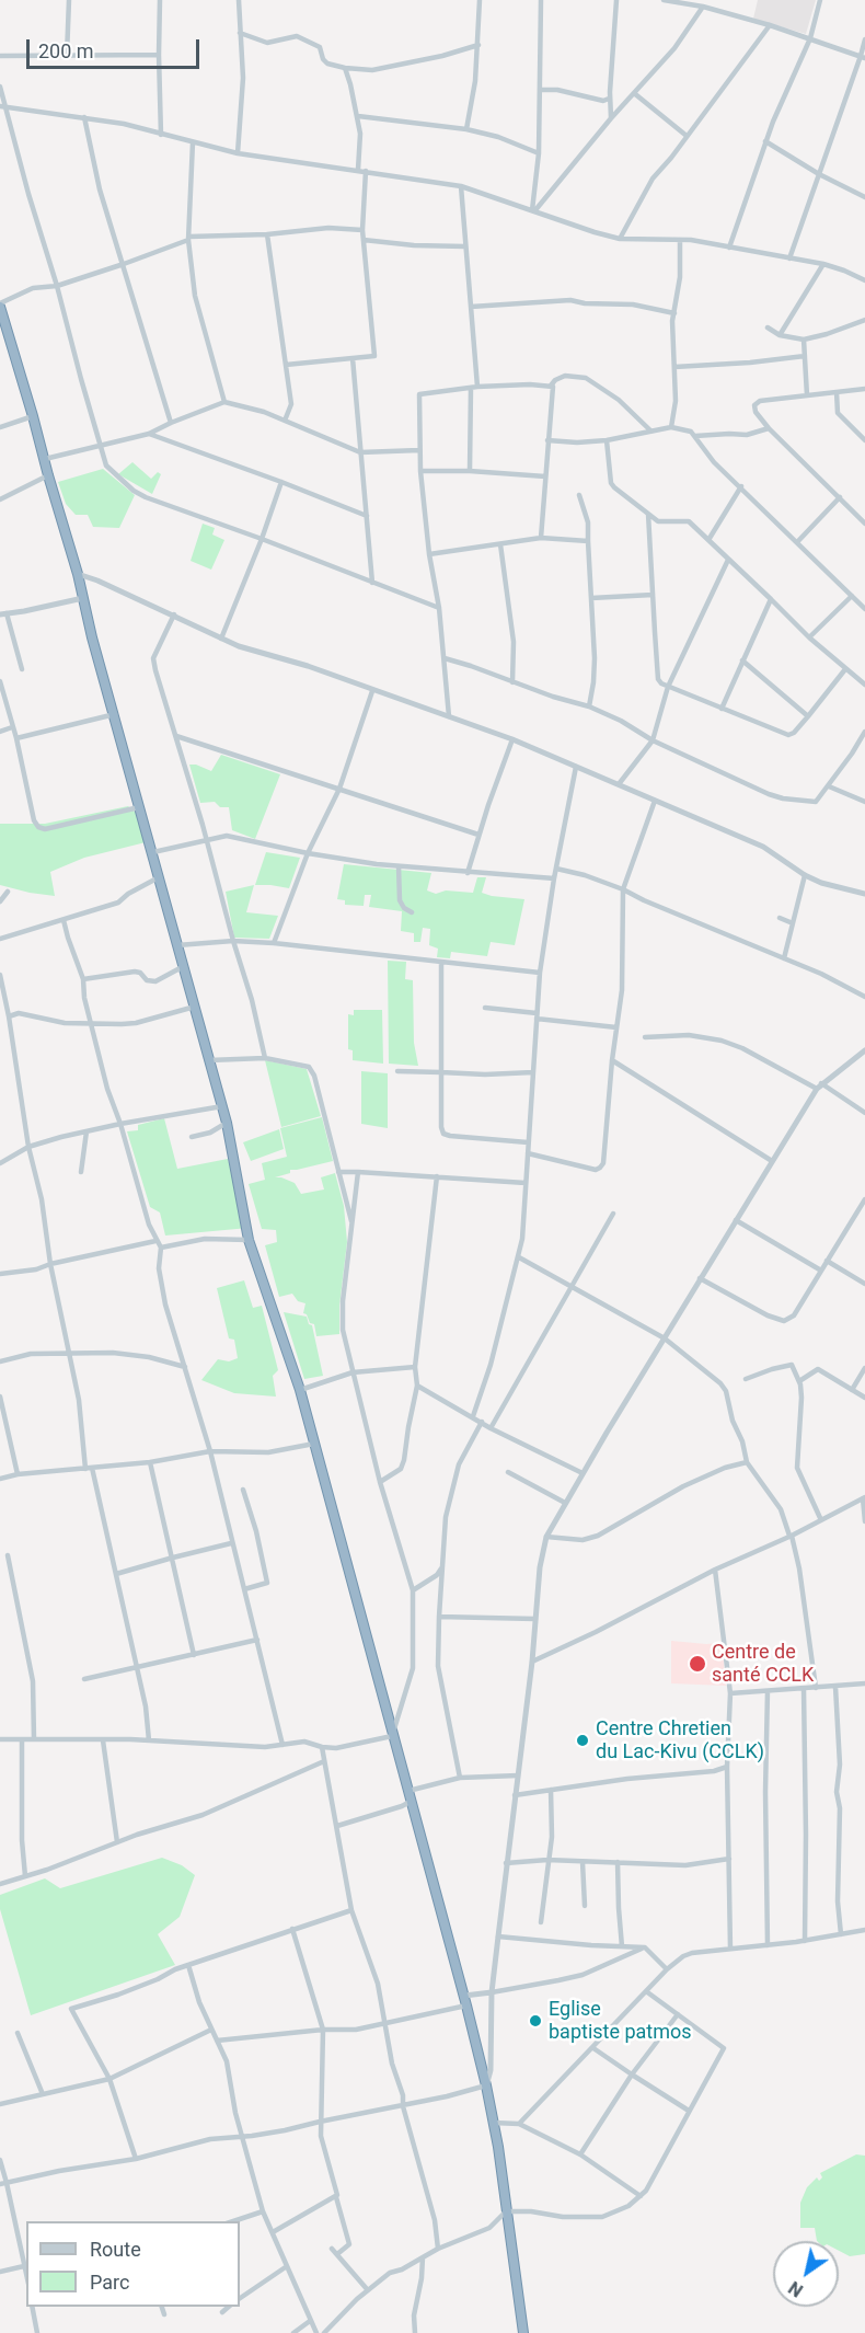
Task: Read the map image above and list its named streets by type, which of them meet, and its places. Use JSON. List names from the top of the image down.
{
  "places": ["Centre de santé CCLK", "Centre Chretien du Lac-Kivu (CCLK)", "Eglise baptiste patmos"],
  "legend": ["Route", "Parc"],
  "scale_bar": "200 m",
  "north": "bottom left"
}
